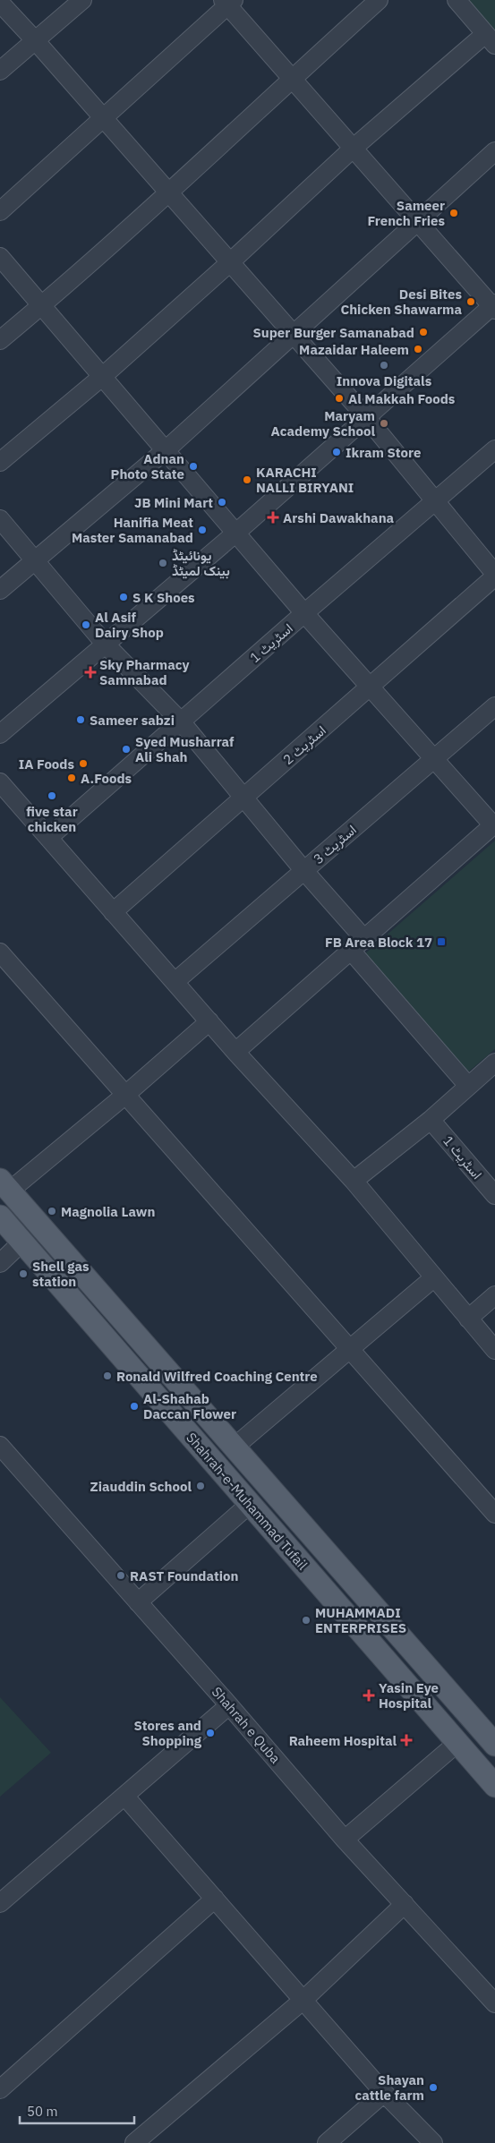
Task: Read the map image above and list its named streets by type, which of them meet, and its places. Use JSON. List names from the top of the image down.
{
  "streets": {
    "main road": ["Shahrah-e-Muhammad Tufail"],
    "street": [
      "اسٹریٹ 1",
      "اسٹریٹ 2",
      "اسٹریٹ 3",
      "Shahrah e Quba"
    ]
  },
  "places": {
    "other": [
      "Sameer French Fries",
      "Desi Bites Chicken Shawarma",
      "Super Burger Samanabad",
      "Mazaidar Haleem",
      "Innova Digitals",
      "Al Makkah Foods",
      "Maryam Academy School",
      "Ikram Store",
      "Adnan Photo State",
      "KARACHI NALLI BIRYANI",
      "JB Mini Mart",
      "Hanifia Meat Master Samanabad",
      "یونائیٹڈ بینک لمیٹڈ",
      "S K Shoes",
      "Al Asif Dairy Shop",
      "Sameer sabzi",
      "Syed Musharraf Ali Shah",
      "IA Foods",
      "A.Foods",
      "five star chicken",
      "Magnolia Lawn",
      "Shell gas station",
      "Ronald Wilfred Coaching Centre",
      "Al-Shahab Daccan Flower",
      "Ziauddin School",
      "RAST Foundation",
      "MUHAMMADI ENTERPRISES",
      "Stores and Shopping",
      "Shayan cattle farm"
    ],
    "health": [
      "Arshi Dawakhana",
      "Sky Pharmacy Samnabad",
      "Yasin Eye Hospital",
      "Raheem Hospital"
    ],
    "transit": ["FB Area Block 17"]
  },
  "scale_bar": "50 m"
}
